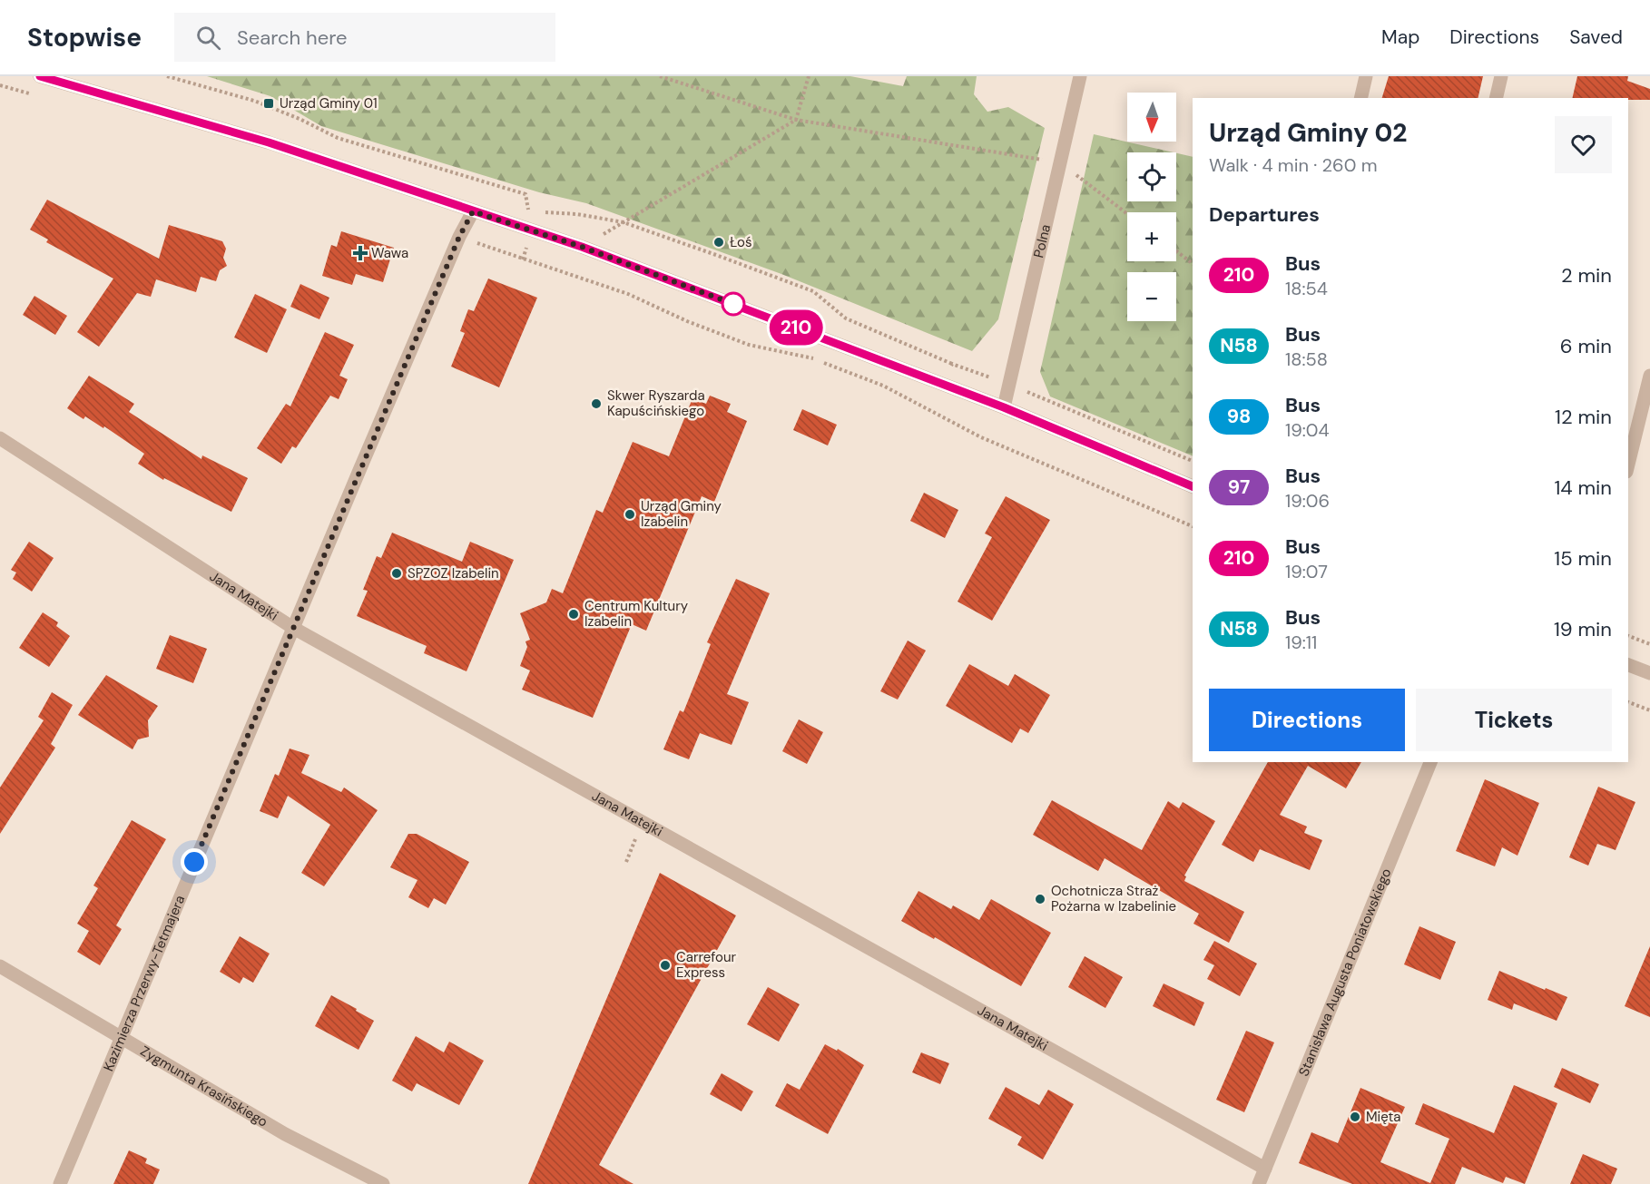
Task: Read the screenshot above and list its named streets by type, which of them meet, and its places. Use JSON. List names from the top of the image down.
{
  "streets": {
    "street": [
      "Polna",
      "Jana Matejki",
      "Stanisława Augusta Poniatowskiego",
      "Kazimierza Przerwy-Tetmajera",
      "Zygmunta Krasińskiego"
    ]
  },
  "crossings": [
    ["Jana Matejki", "Stanisława Augusta Poniatowskiego"],
    ["Jana Matejki", "Kazimierza Przerwy-Tetmajera"],
    ["Kazimierza Przerwy-Tetmajera", "Zygmunta Krasińskiego"]
  ],
  "places": {
    "transit": ["Urząd Gminy 01"],
    "other": [
      "Łoś",
      "Skwer Ryszarda Kapuścińskiego",
      "Urząd Gminy Izabelin",
      "SPZOZ Izabelin",
      "Centrum Kultury Izabelin",
      "Ochotnicza Straż Pożarna w Izabelinie",
      "Carrefour Express",
      "Mięta"
    ],
    "health": ["Wawa"]
  },
  "lines": ["bus line 210"],
  "north": "bottom",
  "page": {
    "header": "Stopwise",
    "search": "Search here",
    "nav": ["Map", "Directions", "Saved"],
    "on_map": "210",
    "map_buttons": ["+", "−"],
    "heading": [
      ["Urząd Gminy 02", "Walk · 4 min · 260 m"],
      "Departures"
    ],
    "list": [
      {
        "mark": "210",
        "name": "Bus",
        "note": "18:54",
        "value": "2 min"
      },
      {
        "mark": "N58",
        "name": "Bus",
        "note": "18:58",
        "value": "6 min"
      },
      {
        "mark": "98",
        "name": "Bus",
        "note": "19:04",
        "value": "12 min"
      },
      {
        "mark": "97",
        "name": "Bus",
        "note": "19:06",
        "value": "14 min"
      },
      {
        "mark": "210",
        "name": "Bus",
        "note": "19:07",
        "value": "15 min"
      },
      {
        "mark": "N58",
        "name": "Bus",
        "note": "19:11",
        "value": "19 min"
      }
    ],
    "buttons": ["Directions", "Tickets"]
  }
}
